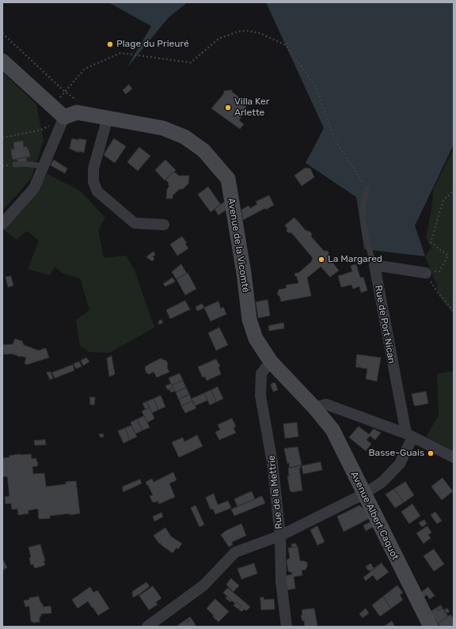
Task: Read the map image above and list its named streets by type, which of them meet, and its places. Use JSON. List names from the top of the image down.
{
  "streets": {
    "main road": ["Avenue de la Vicomté", "Avenue Albert Caquot"],
    "street": ["Rue de Port Nican", "Rue de la Mettrie"]
  },
  "crossings": [
    ["Avenue de la Vicomté", "Rue de la Mettrie"],
    ["Avenue de la Vicomté", "Avenue Albert Caquot"]
  ],
  "places": [
    "Plage du Prieuré",
    "Villa Ker Arlette",
    "La Margared",
    "Basse-Guais"
  ]
}
